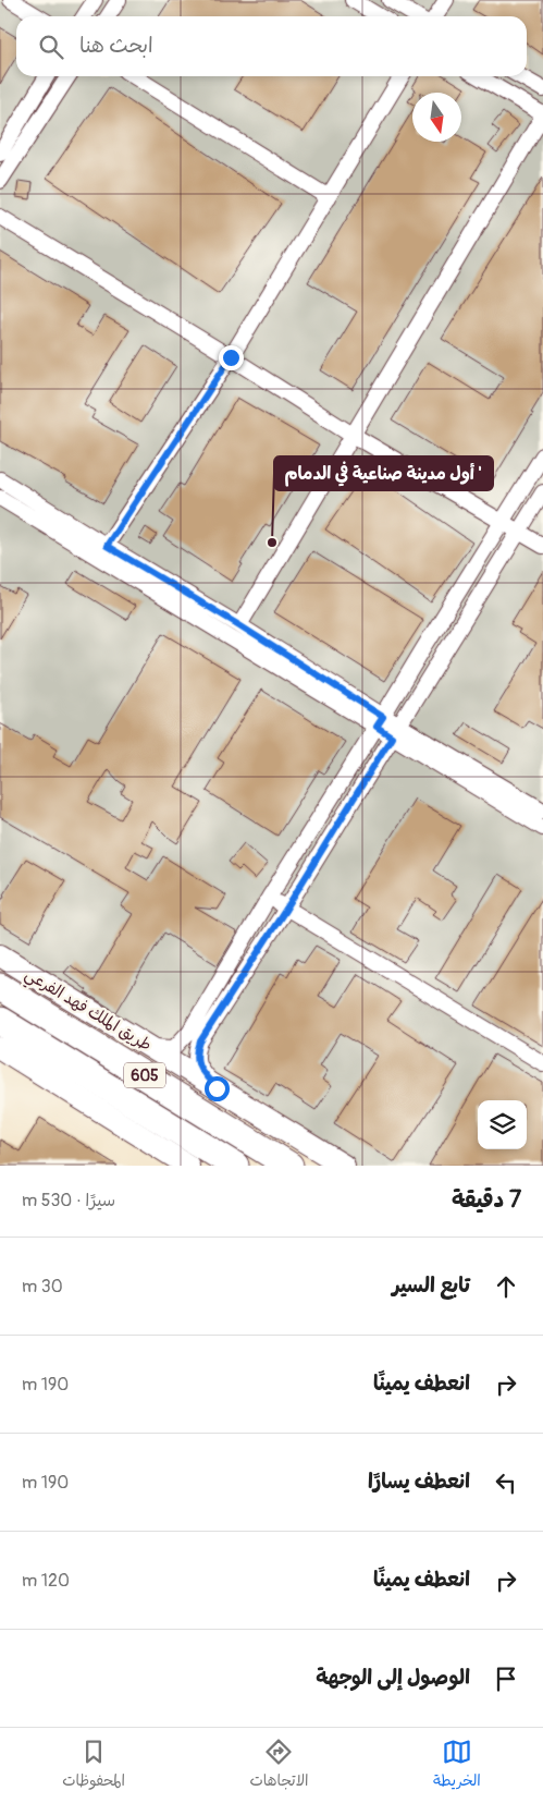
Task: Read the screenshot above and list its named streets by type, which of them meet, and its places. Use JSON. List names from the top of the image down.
{
  "streets": {
    "highway": ["605"],
    "main road": ["طريق الملك فهد الفرعي"]
  },
  "places": ["أول مدينة صناعية في الدمام '"],
  "north": "bottom",
  "page": {
    "search": "ابحث هنا",
    "heading": ["7 دقيقة", "سيرًا · 530 m"],
    "list": [
      ["تابع السير", "30 m"],
      ["انعطف يمينًا", "190 m"],
      ["انعطف يسارًا", "190 m"],
      ["انعطف يمينًا", "120 m"],
      "الوصول إلى الوجهة"
    ],
    "nav": ["الخريطة", "الاتجاهات", "المحفوظات"]
  }
}
